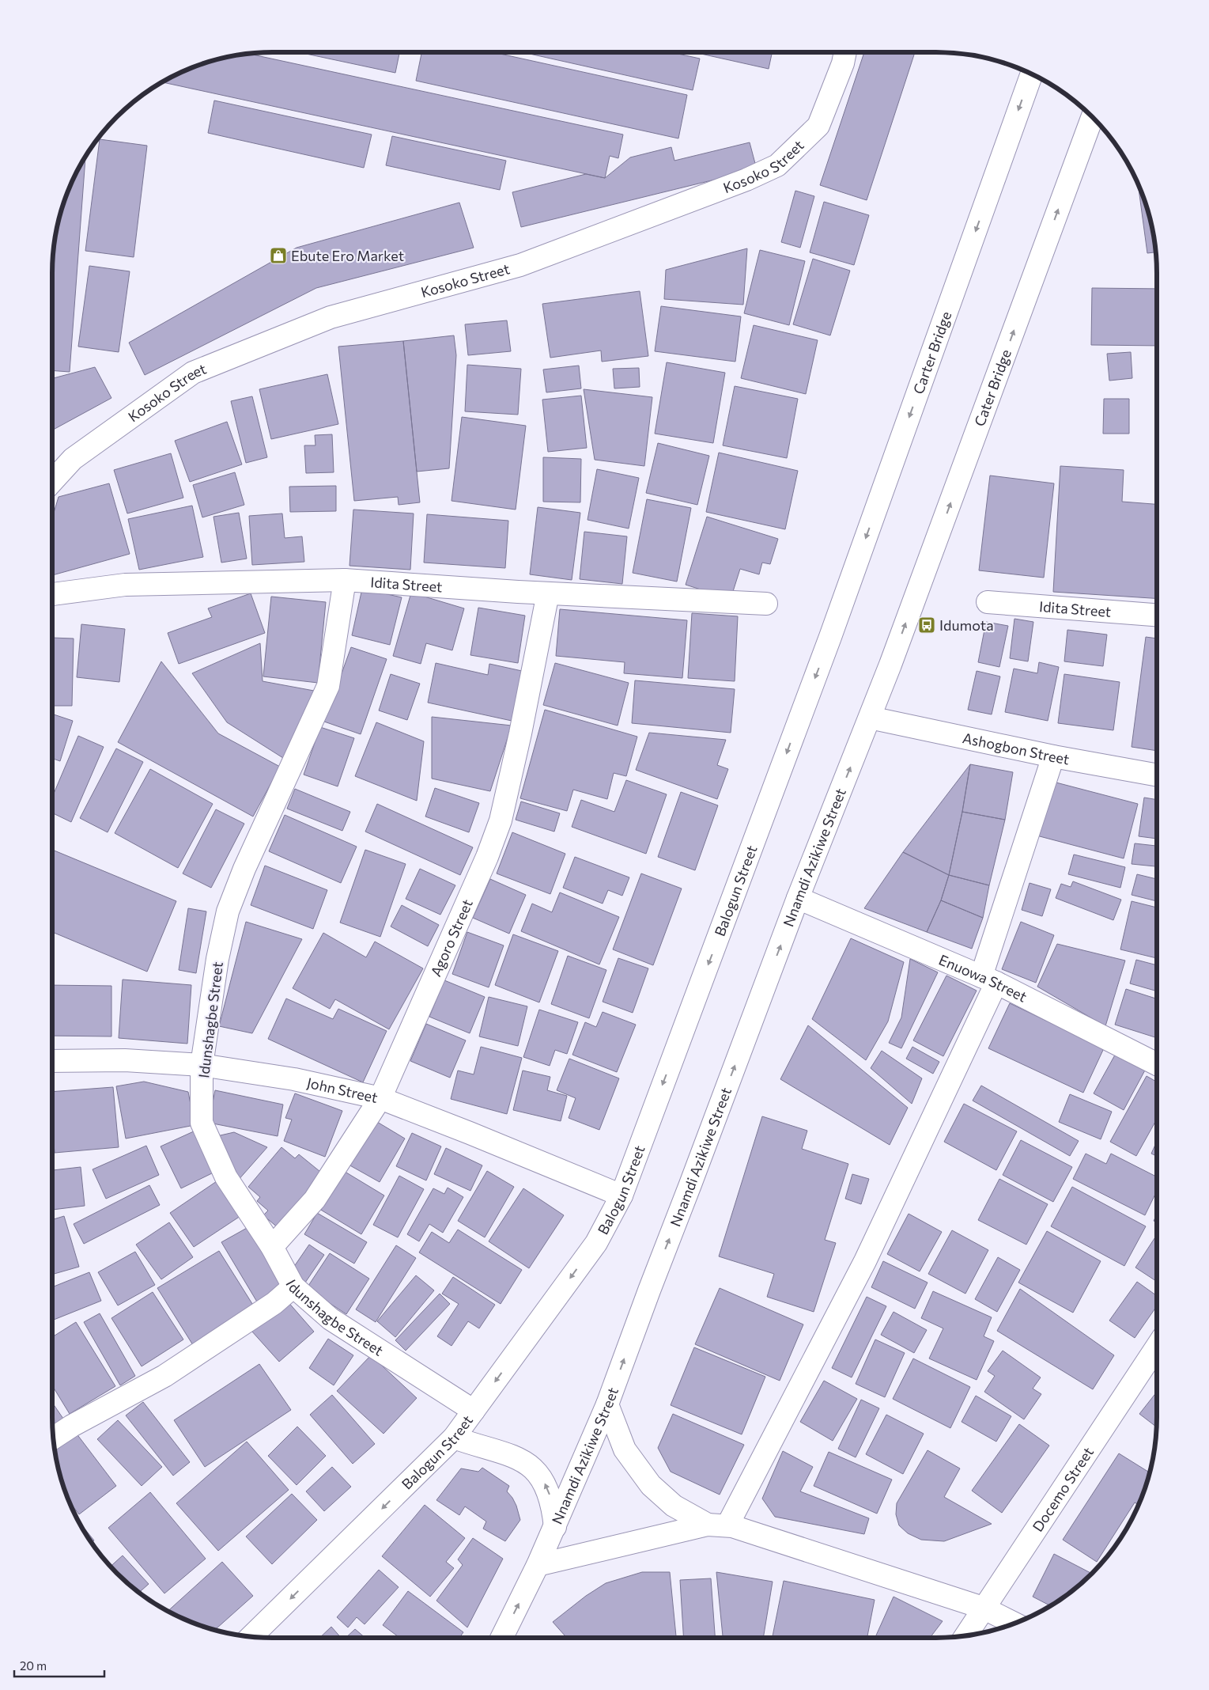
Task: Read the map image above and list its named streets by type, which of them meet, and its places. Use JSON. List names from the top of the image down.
{
  "streets": {
    "street": [
      "Kosoko Street",
      "Carter Bridge",
      "Cater Bridge",
      "Idita Street",
      "Ashogbon Street",
      "Nnamdi Azikiwe Street",
      "Balogun Street",
      "Agoro Street",
      "Enuowa Street",
      "Idunshagbe Street",
      "John Street",
      "Docemo Street"
    ]
  },
  "crossings": [
    ["Carter Bridge", "Balogun Street"],
    ["Cater Bridge", "Nnamdi Azikiwe Street"],
    ["Idita Street", "Agoro Street"],
    ["Idita Street", "Idunshagbe Street"],
    ["Ashogbon Street", "Nnamdi Azikiwe Street"],
    ["Nnamdi Azikiwe Street", "Enuowa Street"],
    ["Balogun Street", "Idunshagbe Street"],
    ["Balogun Street", "John Street"],
    ["Agoro Street", "Idunshagbe Street"],
    ["Agoro Street", "John Street"],
    ["Idunshagbe Street", "John Street"]
  ],
  "one_way": ["Carter Bridge", "Cater Bridge", "Balogun Street"],
  "places": {
    "shop": ["Ebute Ero Market"],
    "bus stop": ["Idumota"]
  },
  "scale_bar": "20 m"
}
